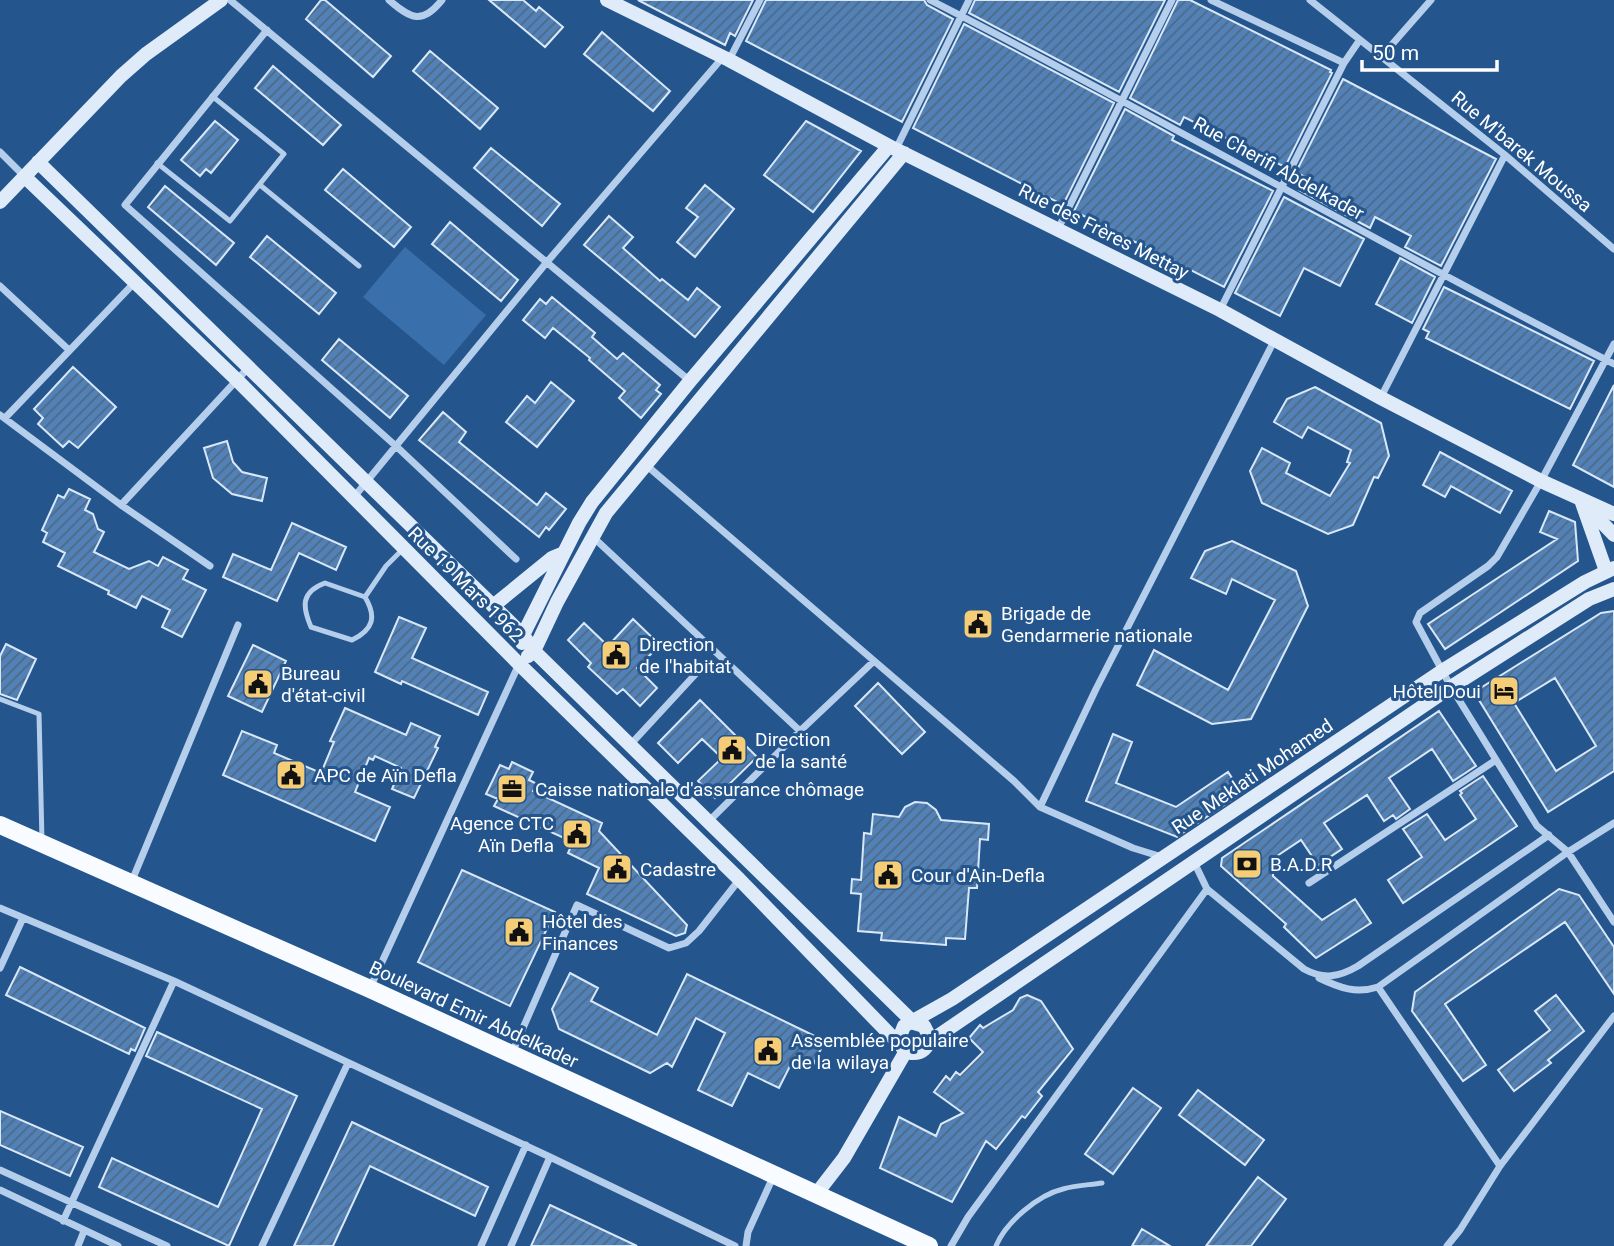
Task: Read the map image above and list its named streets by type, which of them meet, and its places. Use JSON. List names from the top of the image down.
{
  "streets": {
    "main road": ["Boulevard Emir Abdelkader"],
    "street": [
      "Rue M'barek Moussa",
      "Rue Cherifi Abdelkader",
      "Rue des Frères Mettay",
      "Rue 19 Mars 1962",
      "Rue Meklati Mohamed"
    ]
  },
  "crossings": [
    ["Rue 19 Mars 1962", "Rue Meklati Mohamed"]
  ],
  "places": {
    "public building": [
      "Brigade de Gendarmerie nationale",
      "Direction de l'habitat",
      "Bureau d'état-civil",
      "Direction de la santé",
      "APC de Aïn Defla",
      "Agence CTC Aïn Defla",
      "Cadastre",
      "Cour d'Ain-Defla",
      "Hôtel des Finances",
      "Assemblée populaire de la wilaya"
    ],
    "hotel": ["Hôtel Doui"],
    "office": ["Caisse nationale d'assurance chômage"],
    "bank": ["B.A.D.R"]
  },
  "scale_bar": "50 m"
}
